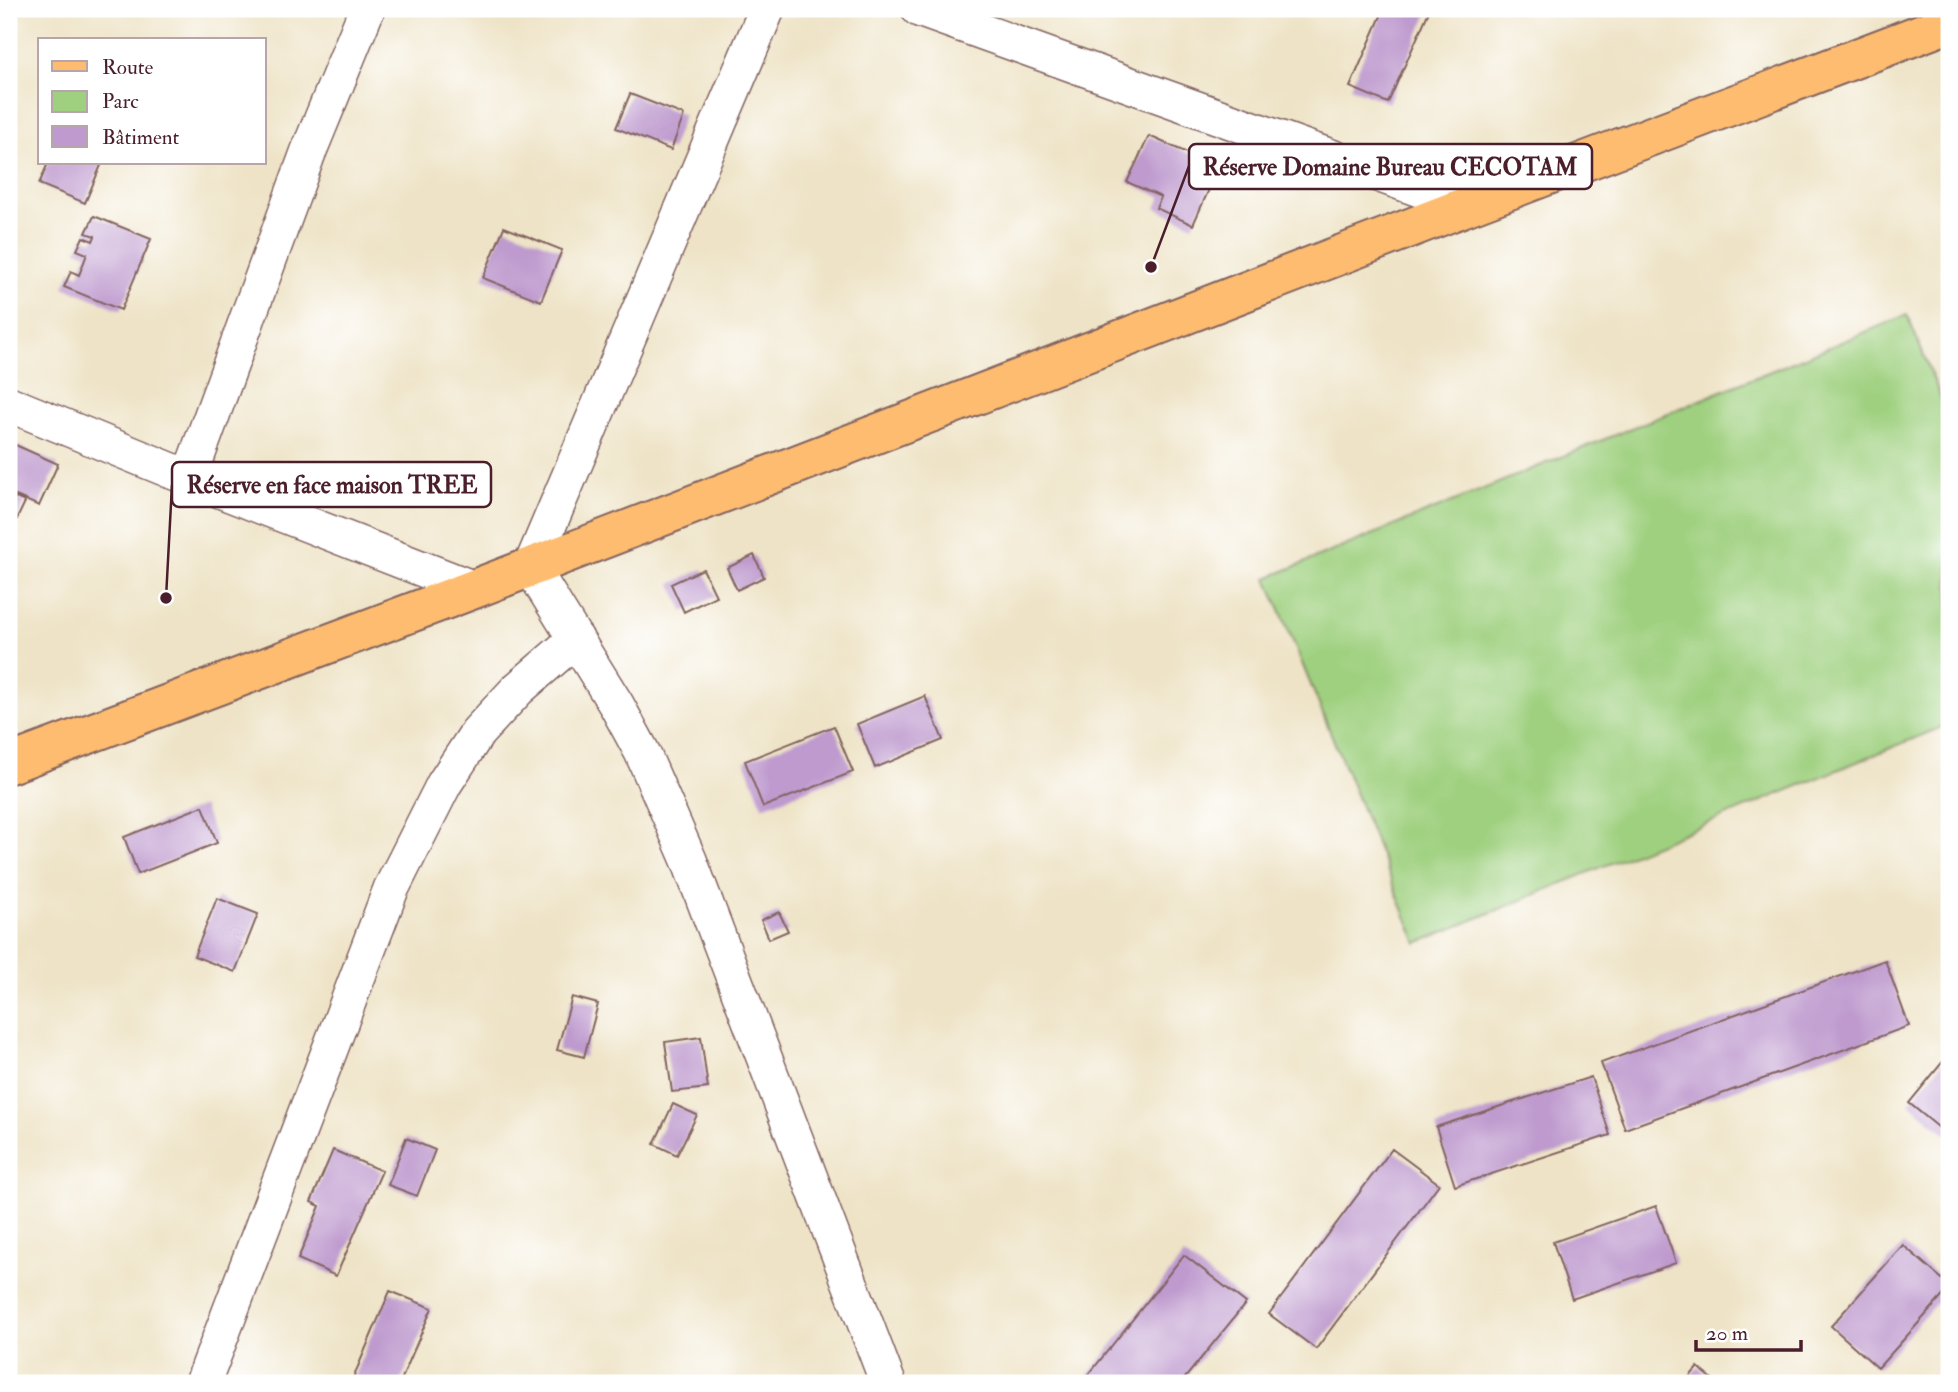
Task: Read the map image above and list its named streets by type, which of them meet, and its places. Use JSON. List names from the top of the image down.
{
  "places": ["Réserve Domaine Bureau CECOTAM", "Réserve en face maison TREE"],
  "legend": ["Route", "Parc", "Bâtiment"],
  "scale_bar": "20 m"
}
